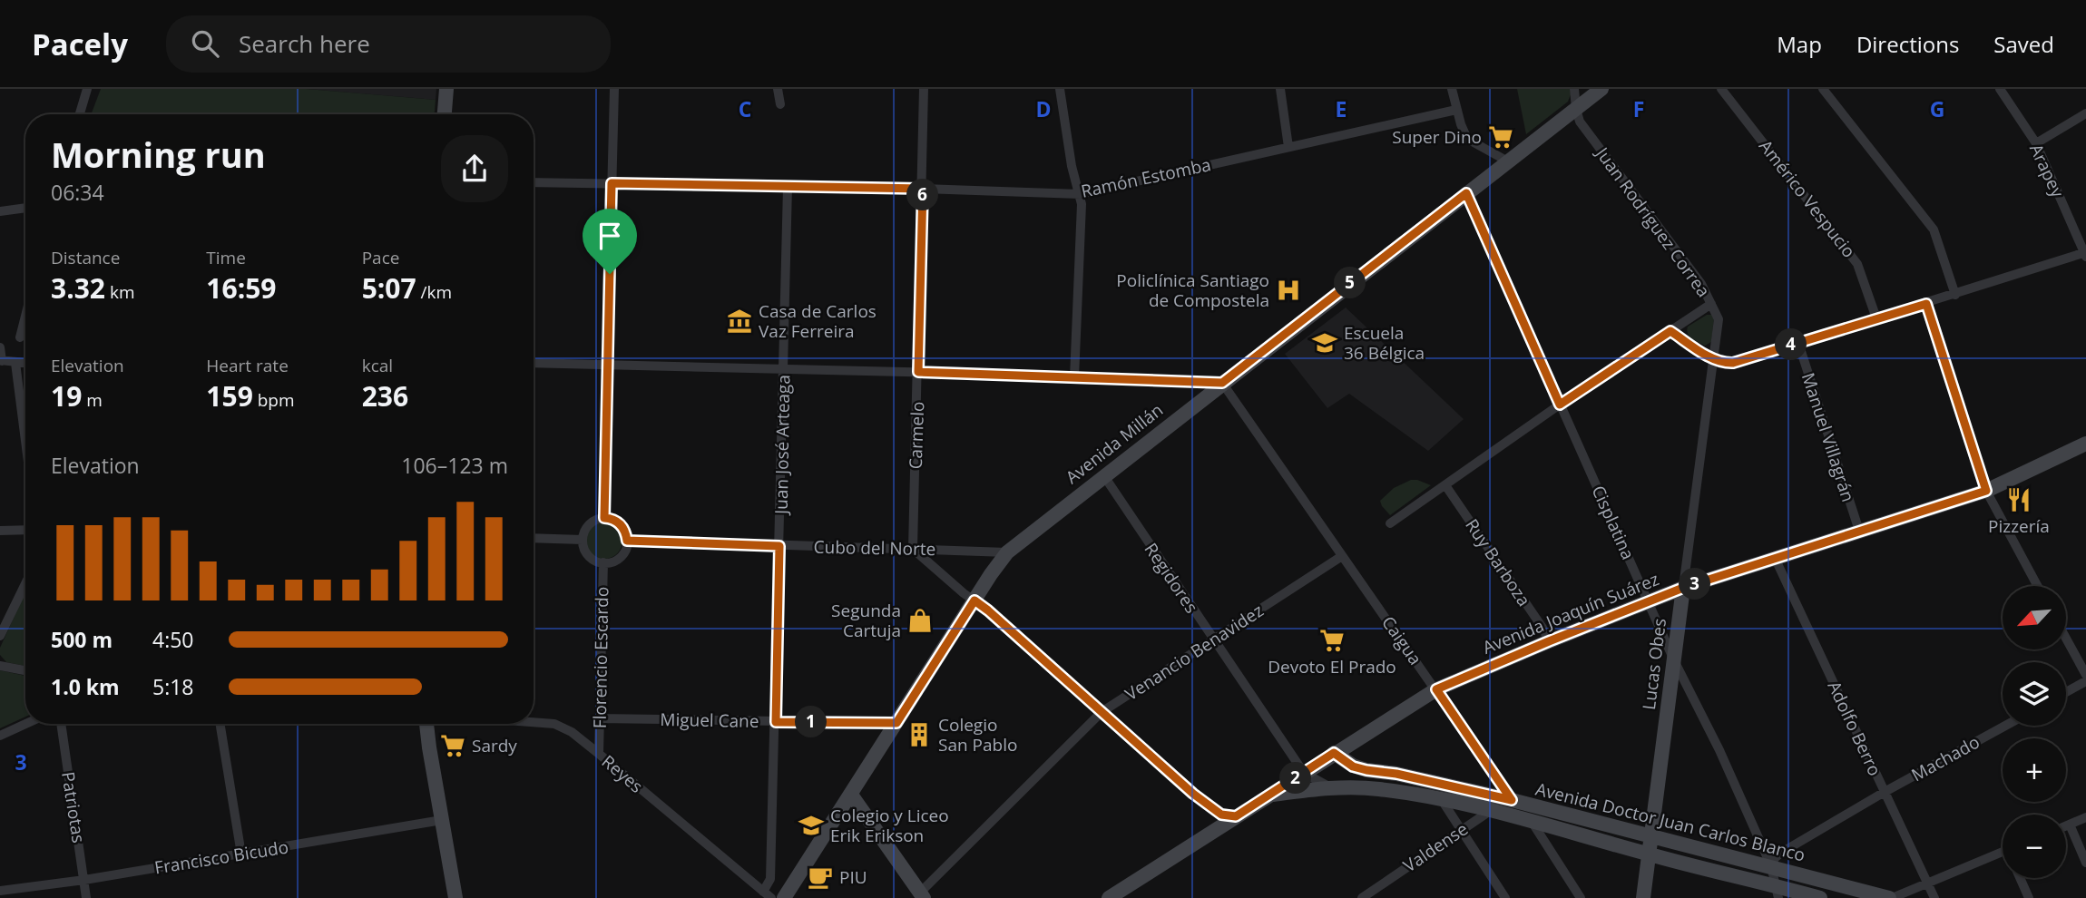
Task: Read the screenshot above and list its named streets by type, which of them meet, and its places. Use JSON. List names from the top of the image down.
{
  "streets": {
    "street": [
      "Arapey",
      "Ramón Estomba",
      "Américo Vespucio",
      "Juan Rodríguez Correa",
      "Carmelo",
      "Manuel Villagrán",
      "Avenida Millán",
      "Juan José Arteaga",
      "Cisplatina",
      "Cubo del Norte",
      "Ruy Barboza",
      "Regidores",
      "Avenida Joaquín Suárez",
      "Caigua",
      "Venancio Benavidez",
      "Florencio Escardo",
      "Lucas Obes",
      "Miguel Cane",
      "Adolfo Berro",
      "Machado",
      "Reyes",
      "Patriotas",
      "Avenida Doctor Juan Carlos Blanco",
      "Valdense",
      "Francisco Bicudo"
    ]
  },
  "crossings": [
    ["Ramón Estomba", "Carmelo"],
    ["Ramón Estomba", "Juan José Arteaga"],
    ["Juan Rodríguez Correa", "Avenida Millán"],
    ["Juan Rodríguez Correa", "Lucas Obes"],
    ["Carmelo", "Cubo del Norte"],
    ["Manuel Villagrán", "Avenida Joaquín Suárez"],
    ["Avenida Millán", "Cisplatina"],
    ["Avenida Millán", "Cubo del Norte"],
    ["Avenida Millán", "Regidores"],
    ["Avenida Millán", "Caigua"],
    ["Avenida Millán", "Miguel Cane"],
    ["Juan José Arteaga", "Cubo del Norte"],
    ["Juan José Arteaga", "Miguel Cane"],
    ["Juan José Arteaga", "Reyes"],
    ["Cisplatina", "Avenida Joaquín Suárez"],
    ["Cisplatina", "Lucas Obes"],
    ["Cisplatina", "Machado"],
    ["Cisplatina", "Avenida Doctor Juan Carlos Blanco"],
    ["Cubo del Norte", "Florencio Escardo"],
    ["Ruy Barboza", "Avenida Joaquín Suárez"],
    ["Regidores", "Avenida Joaquín Suárez"],
    ["Regidores", "Venancio Benavidez"],
    ["Avenida Joaquín Suárez", "Caigua"],
    ["Avenida Joaquín Suárez", "Lucas Obes"],
    ["Avenida Joaquín Suárez", "Adolfo Berro"],
    ["Avenida Joaquín Suárez", "Avenida Doctor Juan Carlos Blanco"],
    ["Caigua", "Venancio Benavidez"],
    ["Caigua", "Avenida Doctor Juan Carlos Blanco"],
    ["Caigua", "Valdense"],
    ["Florencio Escardo", "Miguel Cane"],
    ["Florencio Escardo", "Reyes"],
    ["Lucas Obes", "Avenida Doctor Juan Carlos Blanco"],
    ["Adolfo Berro", "Machado"],
    ["Machado", "Avenida Doctor Juan Carlos Blanco"],
    ["Patriotas", "Francisco Bicudo"],
    ["Avenida Doctor Juan Carlos Blanco", "Valdense"]
  ],
  "places": {
    "supermarket": ["Super Dino", "Devoto El Prado", "Sardy"],
    "hospital": ["Policlínica Santiago de Compostela"],
    "museum": ["Casa de Carlos Vaz Ferreira"],
    "school or university": ["Escuela 36 Bélgica", "Colegio y Liceo Erik Erikson"],
    "restaurant": ["Pizzería"],
    "shop": ["Segunda Cartuja"],
    "building": ["Colegio San Pablo"],
    "cafe": ["PIU"]
  },
  "north": "bottom left",
  "page": {
    "header": "Pacely",
    "search": "Search here",
    "nav": ["Map", "Directions", "Saved"],
    "heading": ["Morning run", "06:34"],
    "pins": [
      "6",
      "5",
      "4",
      "3",
      "1",
      "2"
    ],
    "stats": [
      ["Distance", "3.32 km"],
      ["Time", "16:59"],
      ["Pace", "5:07 /km"],
      ["Elevation", "19 m"],
      ["Heart rate", "159 bpm"],
      ["kcal", "236"]
    ],
    "chart": ["Elevation", "106–123 m"],
    "map_buttons": ["+", "−"],
    "list": [
      {
        "name": "500 m",
        "note": "4:50"
      },
      {
        "name": "1.0 km",
        "note": "5:18"
      }
    ]
  },
  "grid": {
    "columns": [
      "C",
      "D",
      "E",
      "F",
      "G"
    ],
    "rows": ["3"]
  }
}
